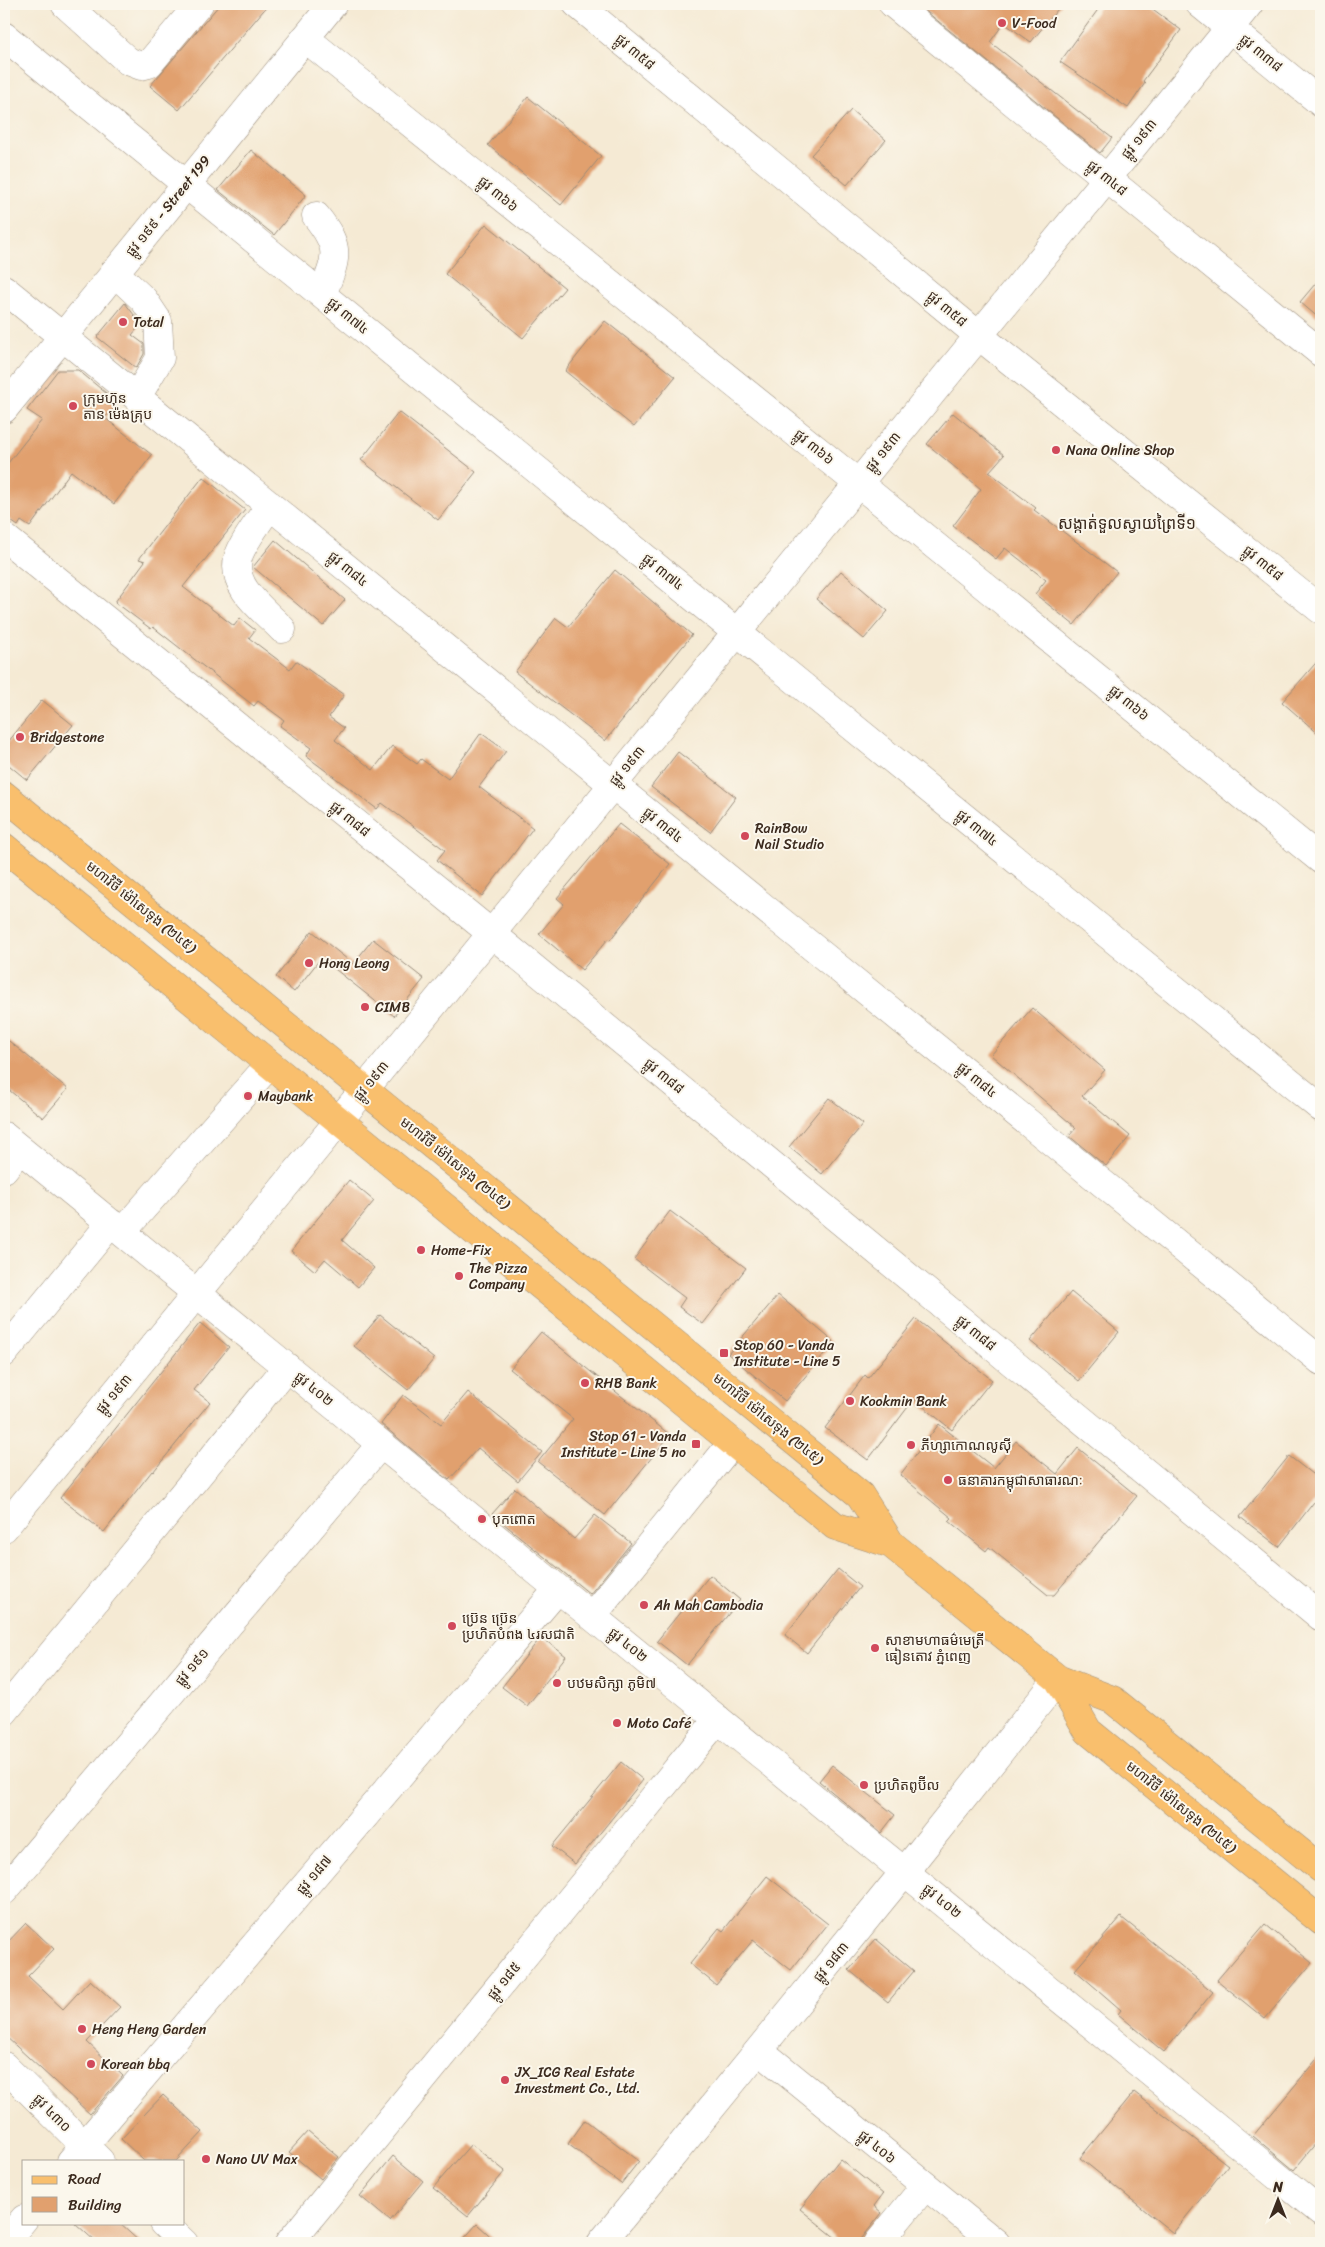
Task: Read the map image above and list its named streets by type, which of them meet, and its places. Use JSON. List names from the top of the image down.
{
  "streets": {
    "main road": ["មហាវិថី ម៉ៅសេទុង (២៤៥)"],
    "street": [
      "ផ្លូវ ៣៥៨",
      "ផ្លូវ ៣៣៨",
      "ផ្លូវ ១៩៣",
      "ផ្លូវ ៣៤៨",
      "ផ្លូវ ៣៦៦",
      "ផ្លូវ ១៩៩ - Street 199",
      "ផ្លូវ ៣៧៤",
      "ផ្លូវ ៣៨៤",
      "ផ្លូវ ៣៨៨",
      "ផ្លូវ ៤០២",
      "ផ្លូវ ១៩១",
      "ផ្លូវ ១៨៧",
      "ផ្លូវ ១៨៣",
      "ផ្លូវ ១៨៥",
      "ផ្លូវ ៤៣០",
      "ផ្លូវ ៤០៦"
    ]
  },
  "crossings": [
    ["ផ្លូវ ៣៥៨", "ផ្លូវ ១៩៣"],
    ["ផ្លូវ ៣៣៨", "ផ្លូវ ១៩៣"],
    ["ផ្លូវ ១៩៣", "ផ្លូវ ៣៤៨"],
    ["ផ្លូវ ១៩៣", "ផ្លូវ ៣៦៦"],
    ["ផ្លូវ ១៩៣", "ផ្លូវ ៣៧៤"],
    ["ផ្លូវ ១៩៣", "ផ្លូវ ៣៨៤"],
    ["ផ្លូវ ១៩៣", "ផ្លូវ ៣៨៨"],
    ["ផ្លូវ ១៩៣", "មហាវិថី ម៉ៅសេទុង (២៤៥)"],
    ["ផ្លូវ ១៩៣", "ផ្លូវ ៤០២"],
    ["ផ្លូវ ៣៦៦", "ផ្លូវ ១៩៩ - Street 199"],
    ["ផ្លូវ ១៩៩ - Street 199", "ផ្លូវ ៣៧៤"],
    ["ផ្លូវ ១៩៩ - Street 199", "ផ្លូវ ៣៨៤"],
    ["មហាវិថី ម៉ៅសេទុង (២៤៥)", "ផ្លូវ ១៨៣"],
    ["ផ្លូវ ៤០២", "ផ្លូវ ១៩១"],
    ["ផ្លូវ ៤០២", "ផ្លូវ ១៨៧"],
    ["ផ្លូវ ៤០២", "ផ្លូវ ១៨៣"],
    ["ផ្លូវ ៤០២", "ផ្លូវ ១៨៥"],
    ["ផ្លូវ ១៨៧", "ផ្លូវ ៤៣០"],
    ["ផ្លូវ ១៨៣", "ផ្លូវ ៤០៦"]
  ],
  "districts": ["សង្កាត់ទួលស្វាយព្រៃទី១"],
  "places": {
    "other": [
      "V-Food",
      "Total",
      "ក្រុមហ៊ុន តាន ម៉េងគ្រុប",
      "Nana Online Shop",
      "Bridgestone",
      "RainBow Nail Studio",
      "Hong Leong",
      "CIMB",
      "Maybank",
      "Home-Fix",
      "The Pizza Company",
      "RHB Bank",
      "Kookmin Bank",
      "ភីហ្សាកោណលូស៊ី",
      "ធនាគារកម្ពុជាសាធារណៈ",
      "បុកពោត",
      "Ah Mah Cambodia",
      "ប្រ៊េន ប្រ៊េន ប្រហិតបំពង ៤រសជាតិ",
      "សាខាមហាធម៌មេត្រី ធៀនតោវ ភ្នំពេញ",
      "បឋមសិក្សា ភូមិ៧",
      "Moto Café",
      "ប្រហិតពូប៊ីល",
      "Heng Heng Garden",
      "Korean bbq",
      "JX_ICG Real Estate Investment Co., Ltd.",
      "Nano UV Max"
    ],
    "transit": ["Stop 60 - Vanda Institute - Line 5", "Stop 61 - Vanda Institute - Line 5 no"]
  },
  "legend": ["Road", "Building"],
  "north": "top"
}
